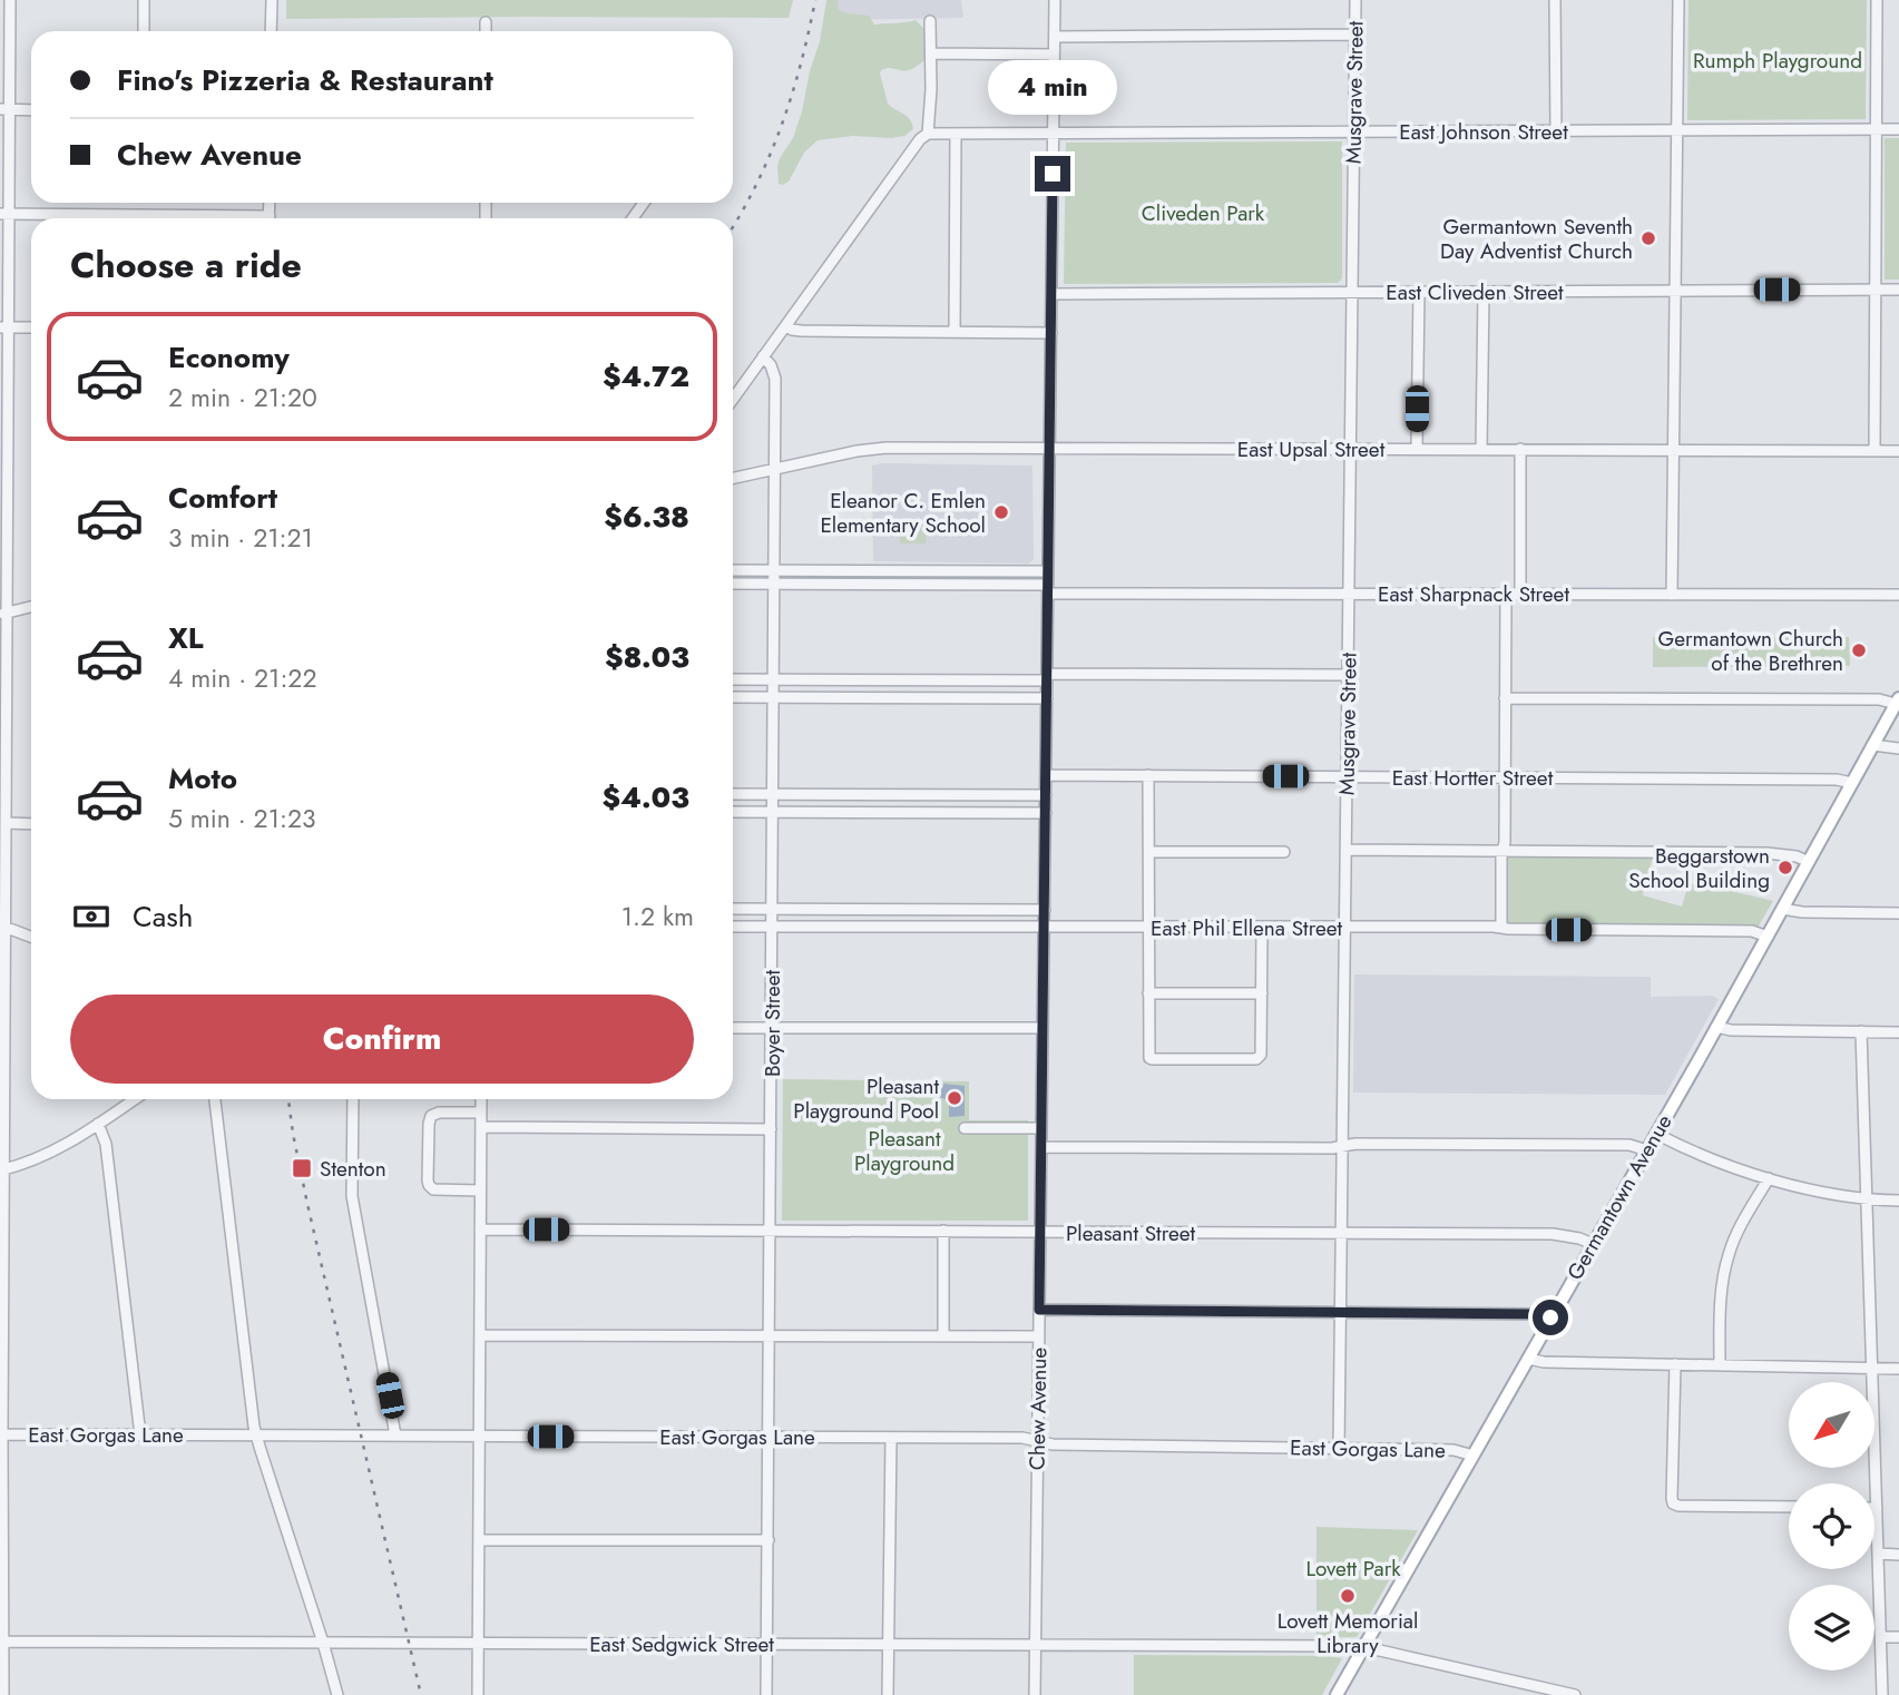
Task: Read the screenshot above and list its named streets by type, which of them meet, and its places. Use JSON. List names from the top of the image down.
{
  "streets": {
    "main road": ["Germantown Avenue"],
    "street": [
      "Musgrave Street",
      "East Johnson Street",
      "East Cliveden Street",
      "East Upsal Street",
      "East Sharpnack Street",
      "East Hortter Street",
      "East Phil Ellena Street",
      "Boyer Street",
      "Pleasant Street",
      "Chew Avenue",
      "East Gorgas Lane",
      "East Sedgwick Street"
    ]
  },
  "crossings": [
    ["Musgrave Street", "East Johnson Street"],
    ["Musgrave Street", "East Cliveden Street"],
    ["Musgrave Street", "East Upsal Street"],
    ["Musgrave Street", "East Sharpnack Street"],
    ["Musgrave Street", "East Hortter Street"],
    ["Musgrave Street", "East Phil Ellena Street"],
    ["Musgrave Street", "Pleasant Street"],
    ["Musgrave Street", "East Gorgas Lane"],
    ["East Johnson Street", "Chew Avenue"],
    ["East Cliveden Street", "Chew Avenue"],
    ["East Upsal Street", "Boyer Street"],
    ["East Upsal Street", "Chew Avenue"],
    ["East Sharpnack Street", "Boyer Street"],
    ["East Sharpnack Street", "Chew Avenue"],
    ["East Hortter Street", "Germantown Avenue"],
    ["East Hortter Street", "Chew Avenue"],
    ["East Phil Ellena Street", "Boyer Street"],
    ["East Phil Ellena Street", "Germantown Avenue"],
    ["East Phil Ellena Street", "Chew Avenue"],
    ["Boyer Street", "Pleasant Street"],
    ["Boyer Street", "East Gorgas Lane"],
    ["Boyer Street", "East Sedgwick Street"],
    ["Germantown Avenue", "Pleasant Street"],
    ["Germantown Avenue", "East Gorgas Lane"],
    ["Germantown Avenue", "East Sedgwick Street"],
    ["Pleasant Street", "Chew Avenue"],
    ["Chew Avenue", "East Gorgas Lane"],
    ["Chew Avenue", "East Sedgwick Street"]
  ],
  "parks": [
    "Rumph Playground",
    "Cliveden Park",
    "Pleasant Playground",
    "Lovett Park"
  ],
  "places": {
    "other": [
      "Germantown Seventh Day Adventist Church",
      "Eleanor C. Emlen Elementary School",
      "Germantown Church of the Brethren",
      "Beggarstown School Building",
      "Pleasant Playground Pool",
      "Lovett Memorial Library"
    ],
    "transit": ["Stenton"]
  },
  "north": "bottom left",
  "page": {
    "banner": ["Fino's Pizzeria & Restaurant", "Chew Avenue"],
    "bubble": "4 min",
    "heading": "Choose a ride",
    "list": [
      {
        "name": "Economy",
        "note": "2 min · 21:20",
        "value": "$4.72"
      },
      {
        "name": "Comfort",
        "note": "3 min · 21:21",
        "value": "$6.38"
      },
      {
        "name": "XL",
        "note": "4 min · 21:22",
        "value": "$8.03"
      },
      {
        "name": "Moto",
        "note": "5 min · 21:23",
        "value": "$4.03"
      }
    ],
    "pay": ["Cash", "1.2 km"],
    "buttons": "Confirm"
  }
}
